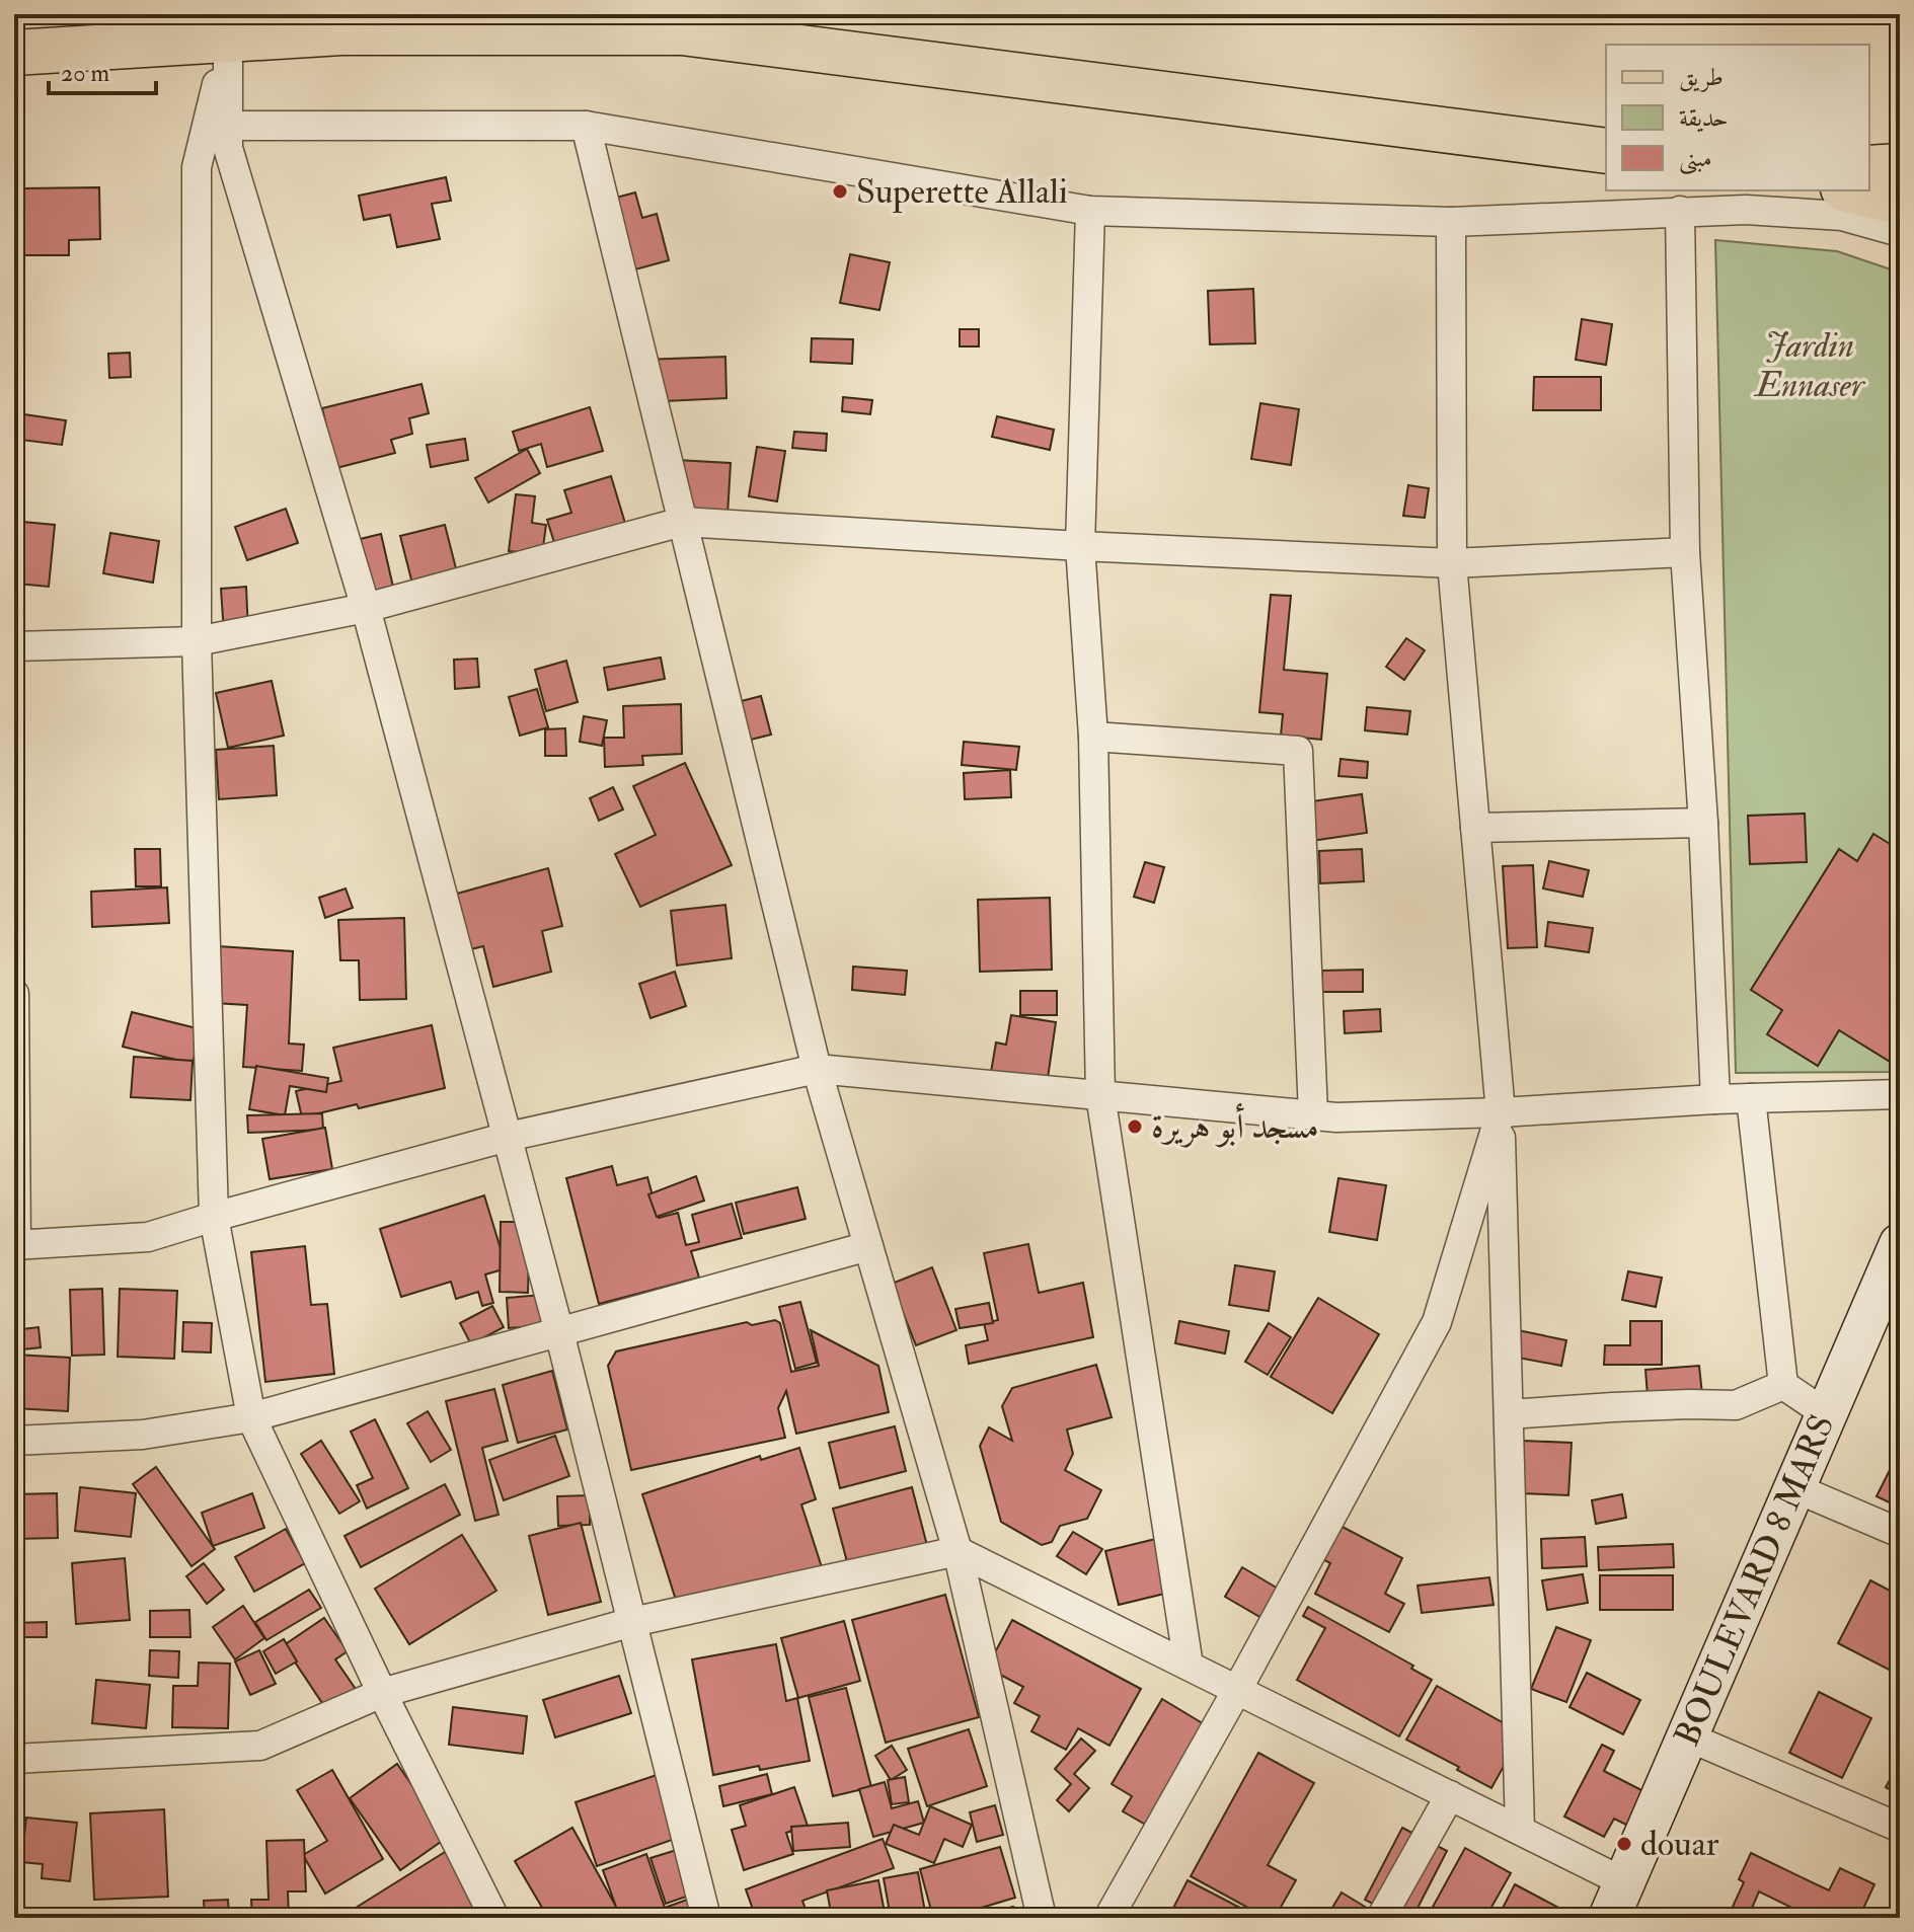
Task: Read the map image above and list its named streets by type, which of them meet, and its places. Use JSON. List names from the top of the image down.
{
  "streets": {
    "main road": ["BOULEVARD 8 MARS"]
  },
  "parks": ["Jardin Ennaser"],
  "places": ["Superette Allali", "مسجد أبو هريرة", "douar"],
  "legend": ["طريق", "حديقة", "مبنى"],
  "scale_bar": "20 m"
}
